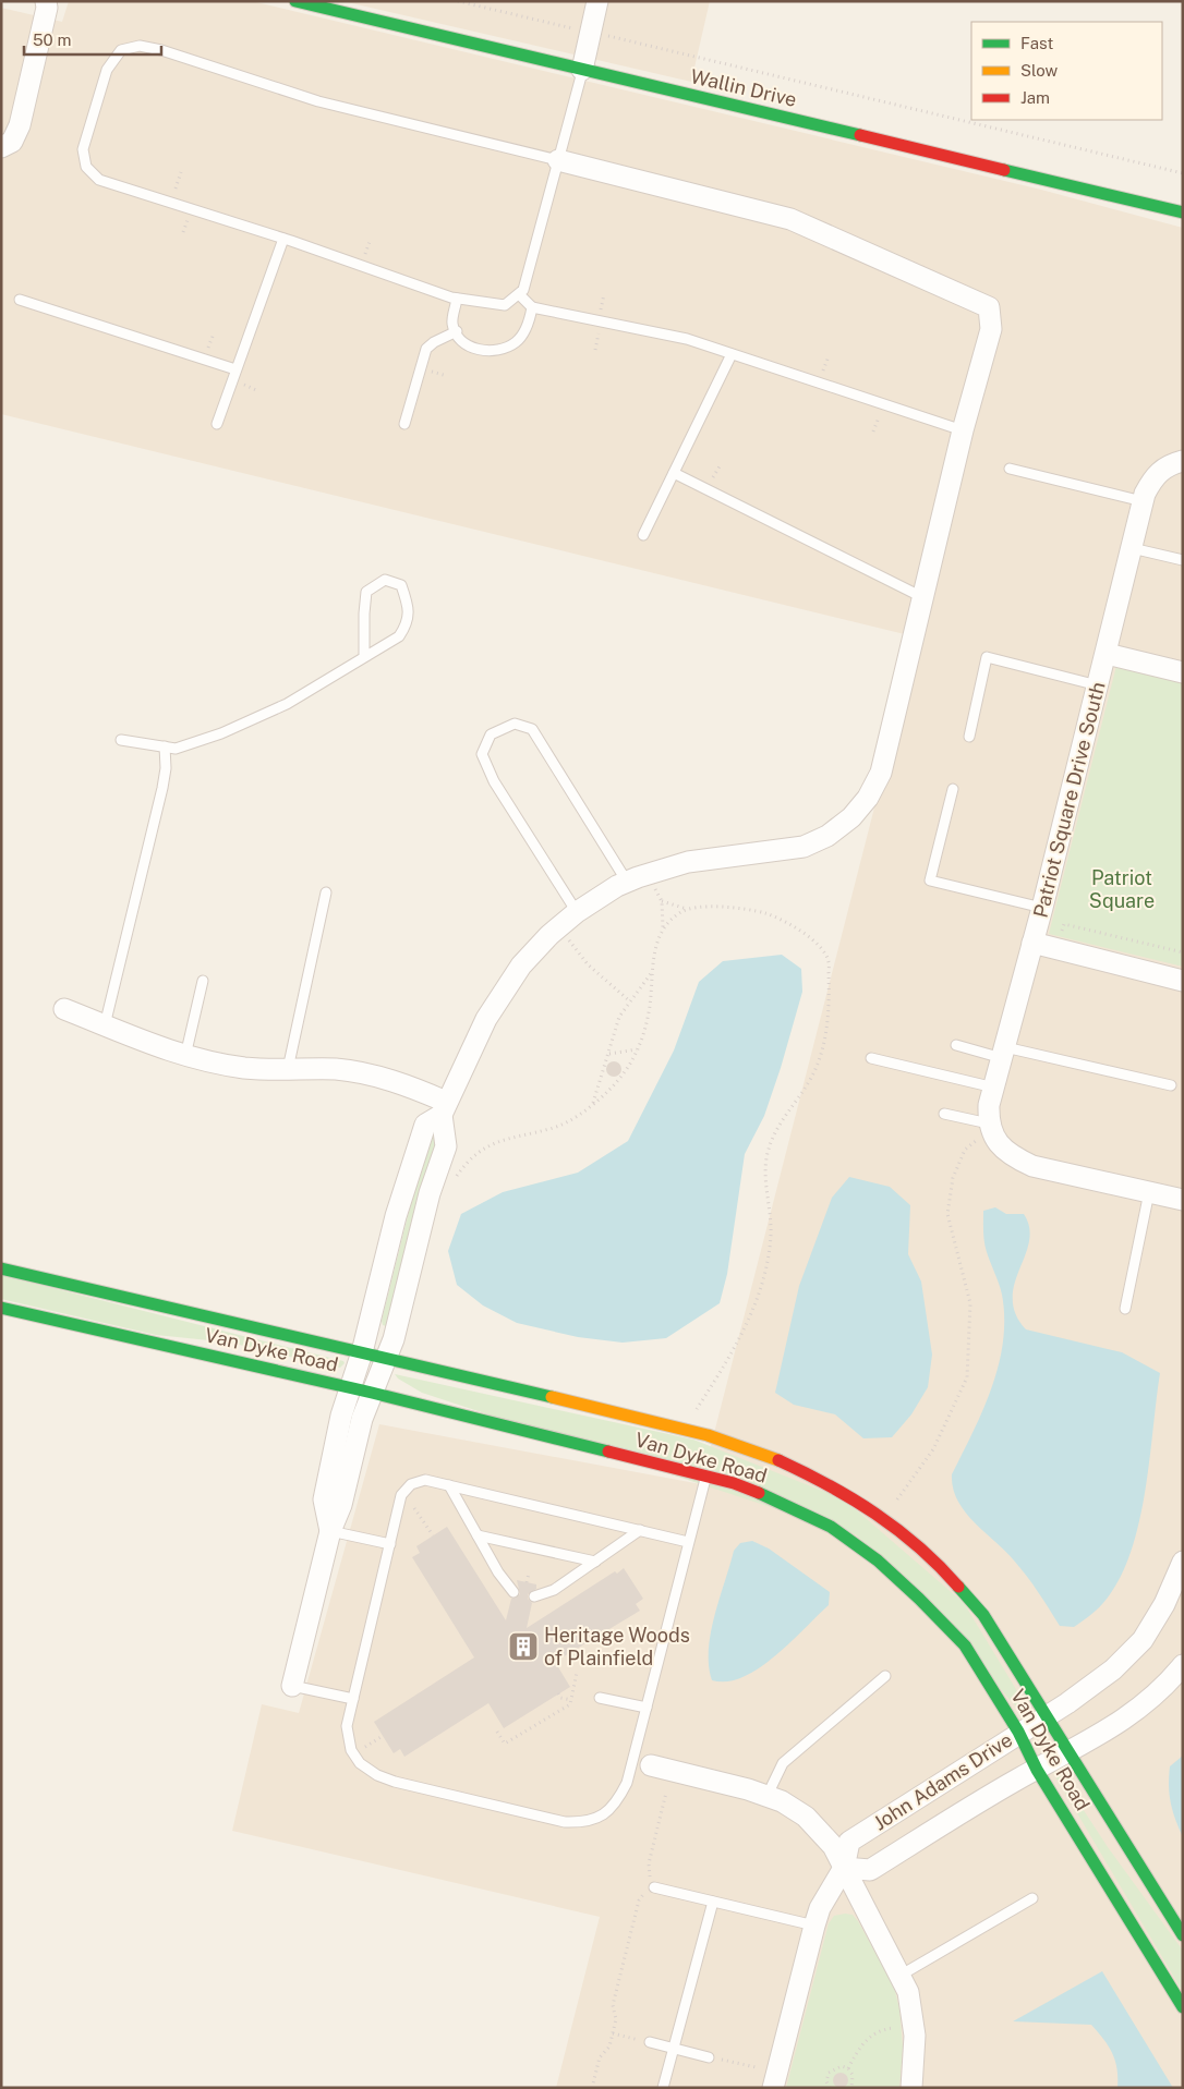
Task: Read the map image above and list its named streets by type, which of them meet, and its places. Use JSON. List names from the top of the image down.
{
  "streets": {
    "street": [
      "Wallin Drive",
      "Patriot Square Drive South",
      "Van Dyke Road",
      "John Adams Drive"
    ]
  },
  "crossings": [
    ["Van Dyke Road", "John Adams Drive"]
  ],
  "parks": ["Patriot Square"],
  "places": {
    "building": ["Heritage Woods of Plainfield"]
  },
  "legend": ["Fast", "Slow", "Jam"],
  "scale_bar": "50 m"
}
